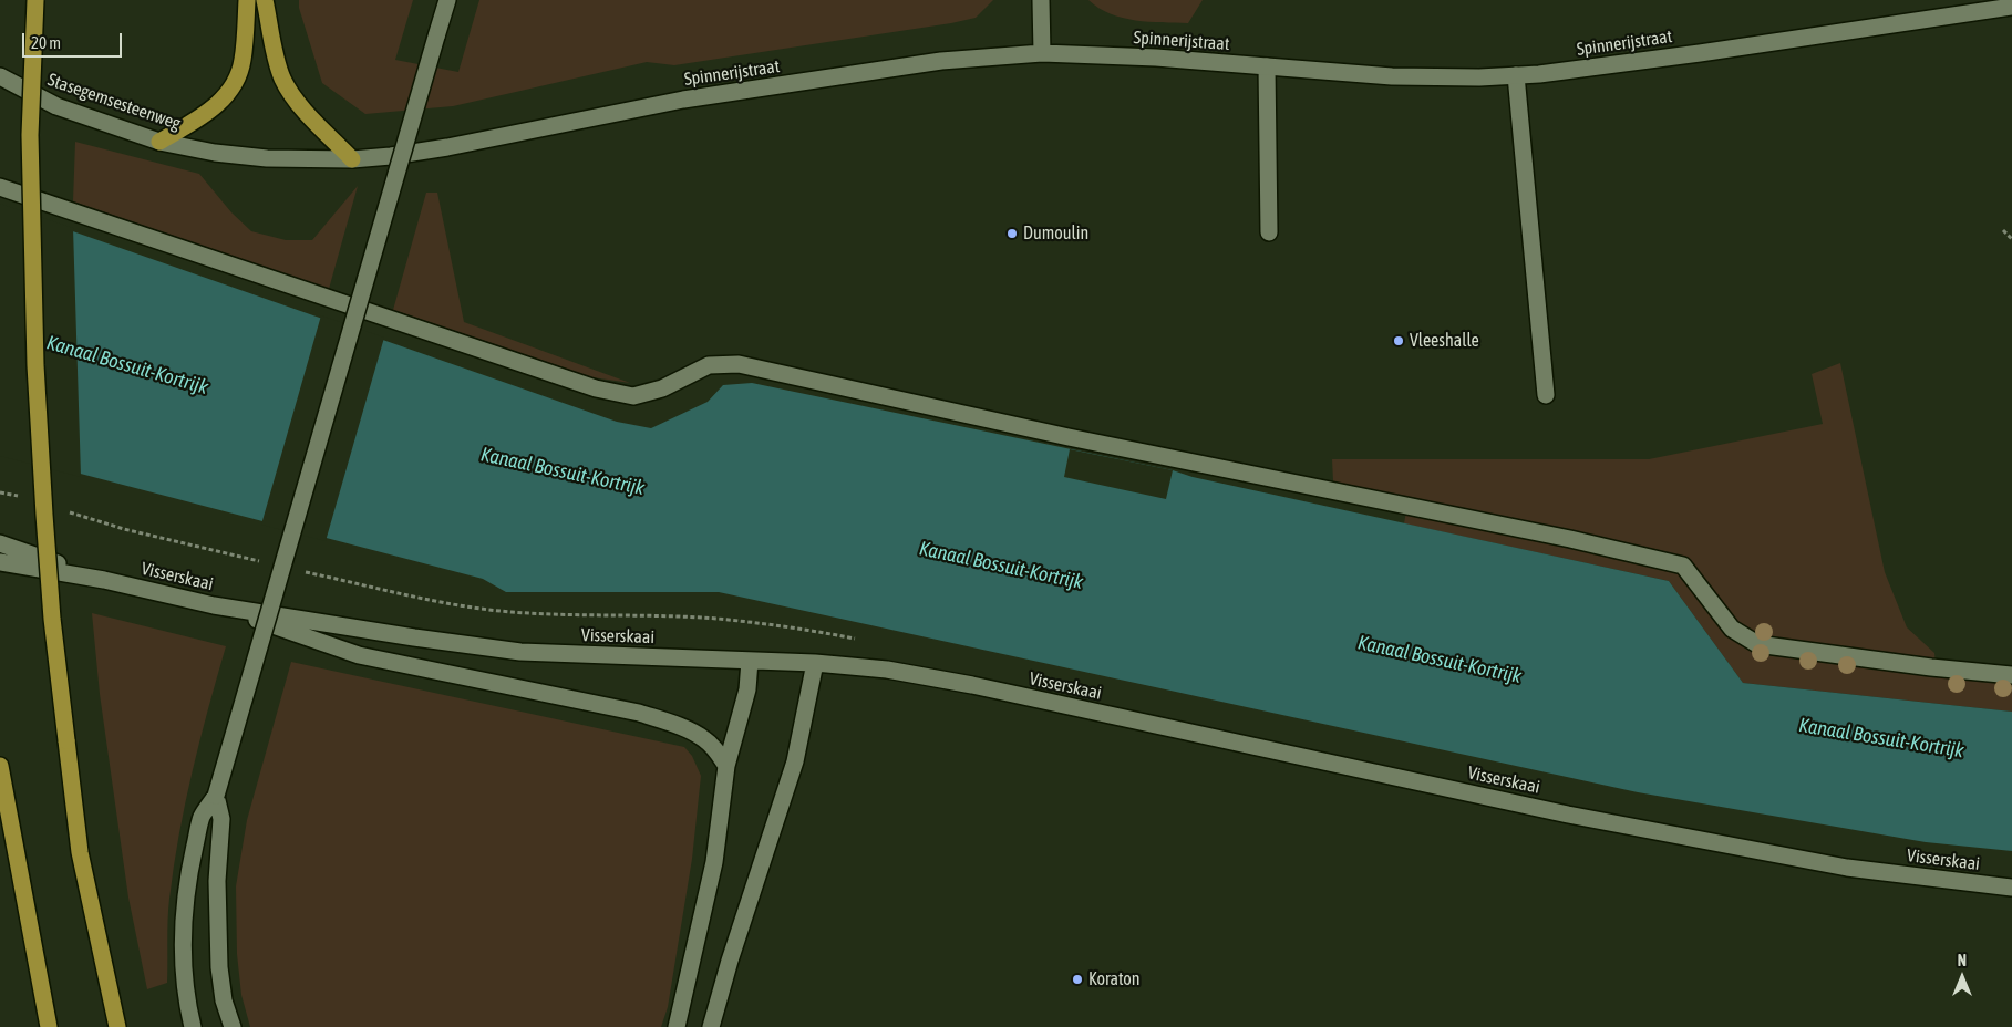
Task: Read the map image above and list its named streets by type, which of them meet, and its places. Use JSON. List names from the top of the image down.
{
  "streets": {
    "street": ["Spinnerijstraat", "Stasegemsesteenweg", "Visserskaai"]
  },
  "crossings": [
    ["Spinnerijstraat", "Stasegemsesteenweg"]
  ],
  "water": ["Kanaal Bossuit-Kortrijk"],
  "places": ["Dumoulin", "Vleeshalle", "Koraton"],
  "scale_bar": "20 m",
  "north": "top"
}
